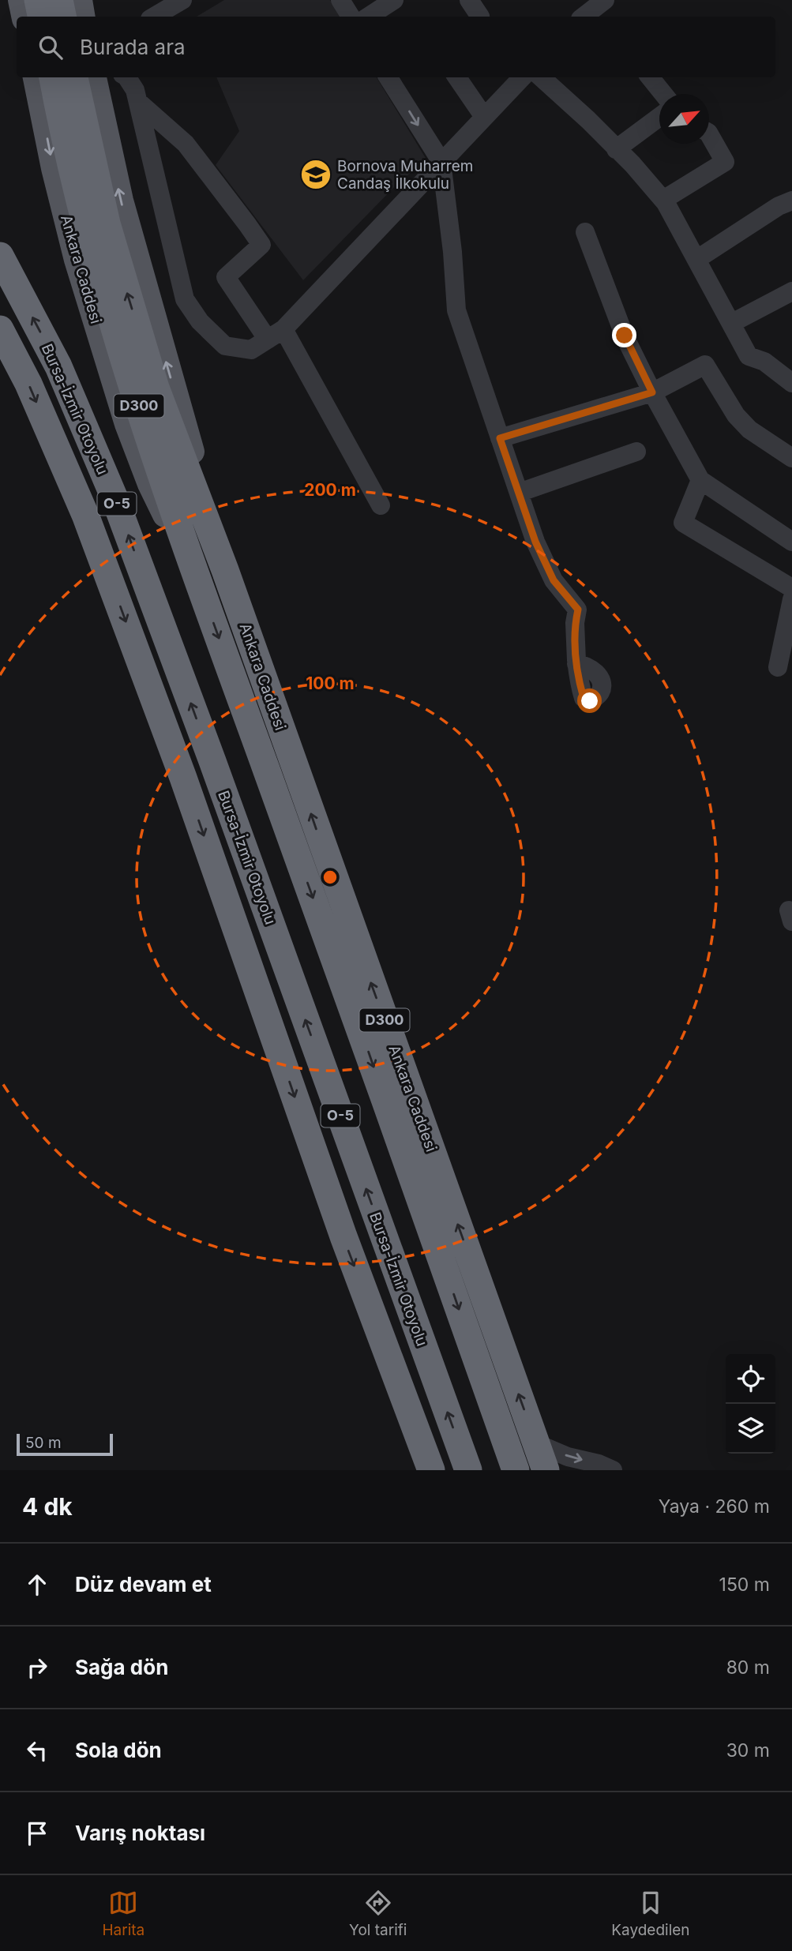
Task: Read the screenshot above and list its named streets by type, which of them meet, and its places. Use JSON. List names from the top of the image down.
{
  "streets": {
    "highway": [
      "Ankara Caddesi",
      "D300",
      "Bursa-İzmir Otoyolu",
      "O-5"
    ]
  },
  "places": {
    "school or university": ["Bornova Muharrem Candaş İlkokulu"]
  },
  "scale_bar": "50 m",
  "north": "top right",
  "page": {
    "search": "Burada ara",
    "scale": "50 m",
    "heading": ["4 dk", "Yaya · 260 m"],
    "list": [
      ["Düz devam et", "150 m"],
      ["Sağa dön", "80 m"],
      ["Sola dön", "30 m"],
      "Varış noktası"
    ],
    "nav": ["Harita", "Yol tarifi", "Kaydedilen"]
  },
  "rings": ["200 m", "100 m"]
}
